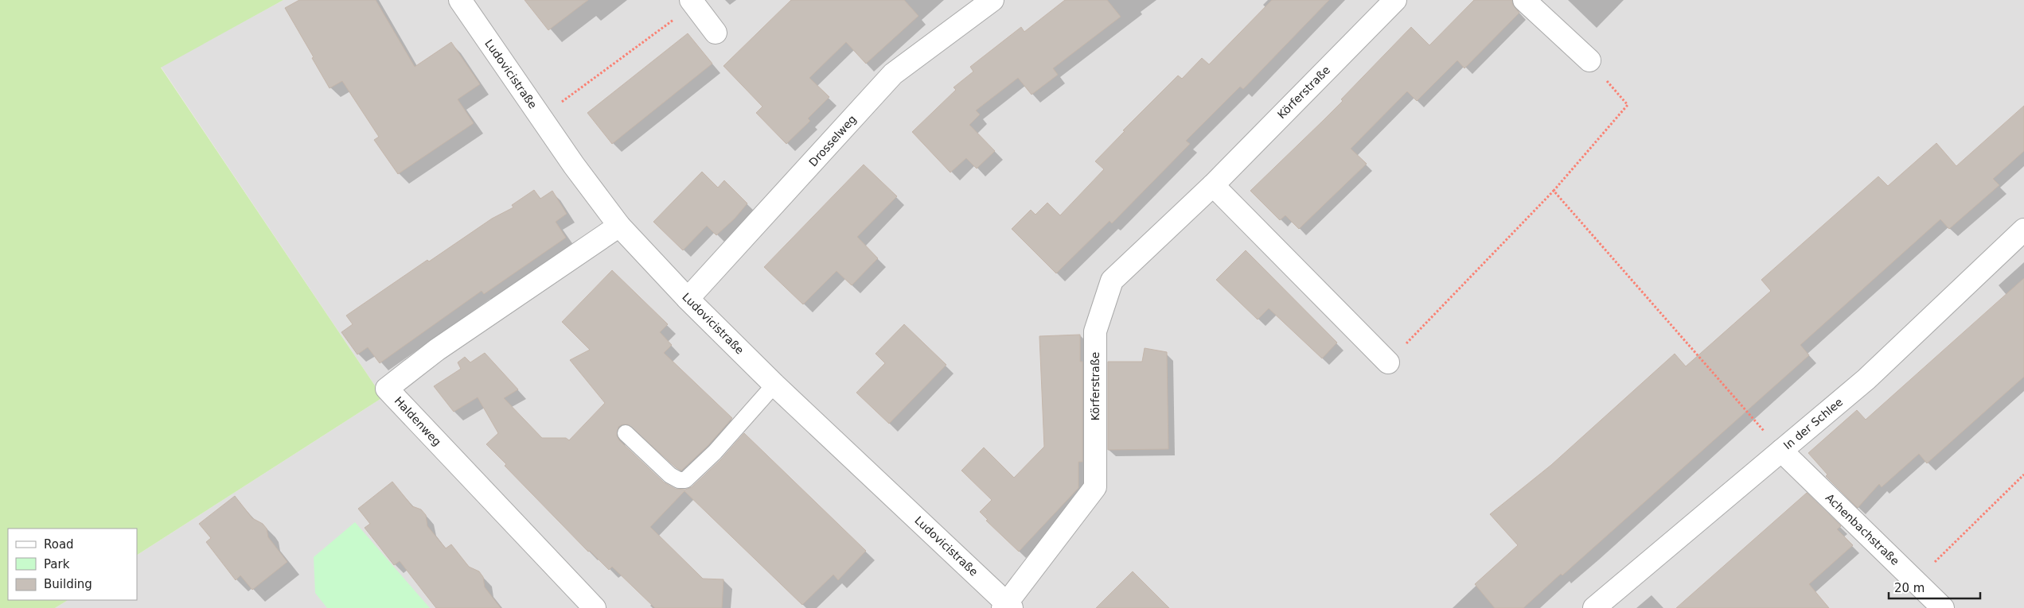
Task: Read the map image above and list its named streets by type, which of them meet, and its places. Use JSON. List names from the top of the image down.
{
  "streets": {
    "street": [
      "Ludovicistraße",
      "Körferstraße",
      "Drosselweg",
      "Haldenweg",
      "In der Schlee",
      "Achenbachstraße"
    ]
  },
  "crossings": [
    ["Ludovicistraße", "Körferstraße"],
    ["Ludovicistraße", "Drosselweg"],
    ["Ludovicistraße", "Haldenweg"],
    ["In der Schlee", "Achenbachstraße"]
  ],
  "legend": ["Road", "Park", "Building"],
  "scale_bar": "20 m"
}
